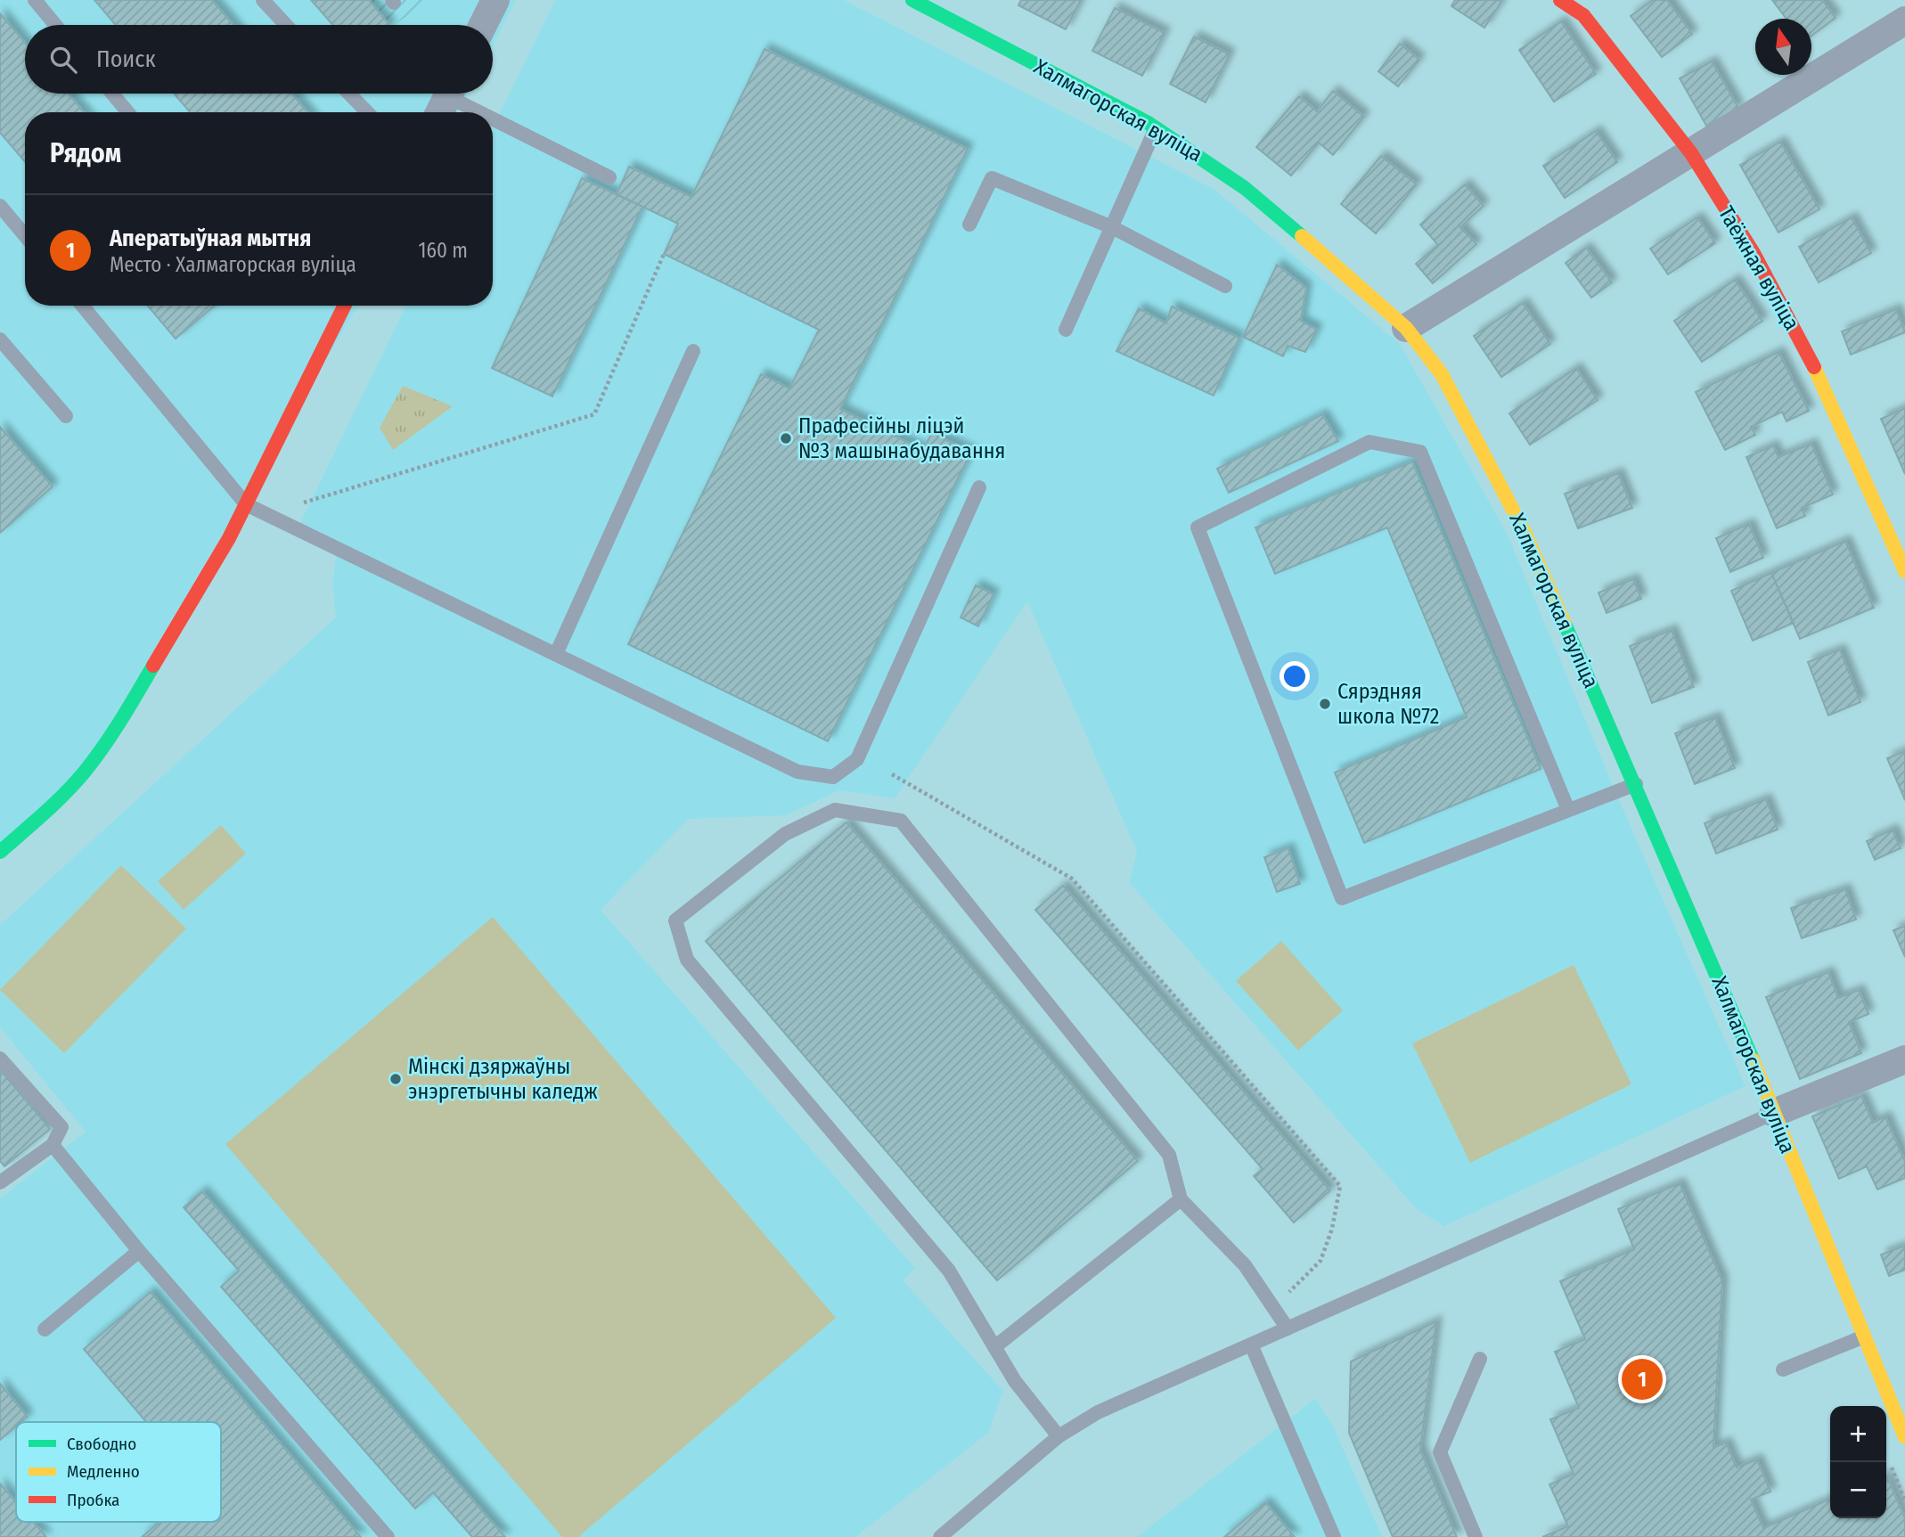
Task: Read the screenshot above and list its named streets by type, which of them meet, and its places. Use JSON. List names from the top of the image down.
{
  "streets": {
    "street": ["Халмагорская вуліца", "Таёжная вуліца"]
  },
  "places": ["Прафесійны ліцэй №3 машынабудавання", "Сярэдняя школа №72", "Мінскі дзяржаўны энэргетычны каледж"],
  "legend": ["Свободно", "Медленно", "Пробка"],
  "north": "top",
  "page": {
    "search": "Поиск",
    "heading": "Рядом",
    "list": [
      {
        "mark": "1",
        "name": "Аператыўная мытня",
        "note": "Место · Халмагорская вуліца",
        "value": "160 m"
      }
    ],
    "pins": "1",
    "map_buttons": ["+", "−"]
  }
}
